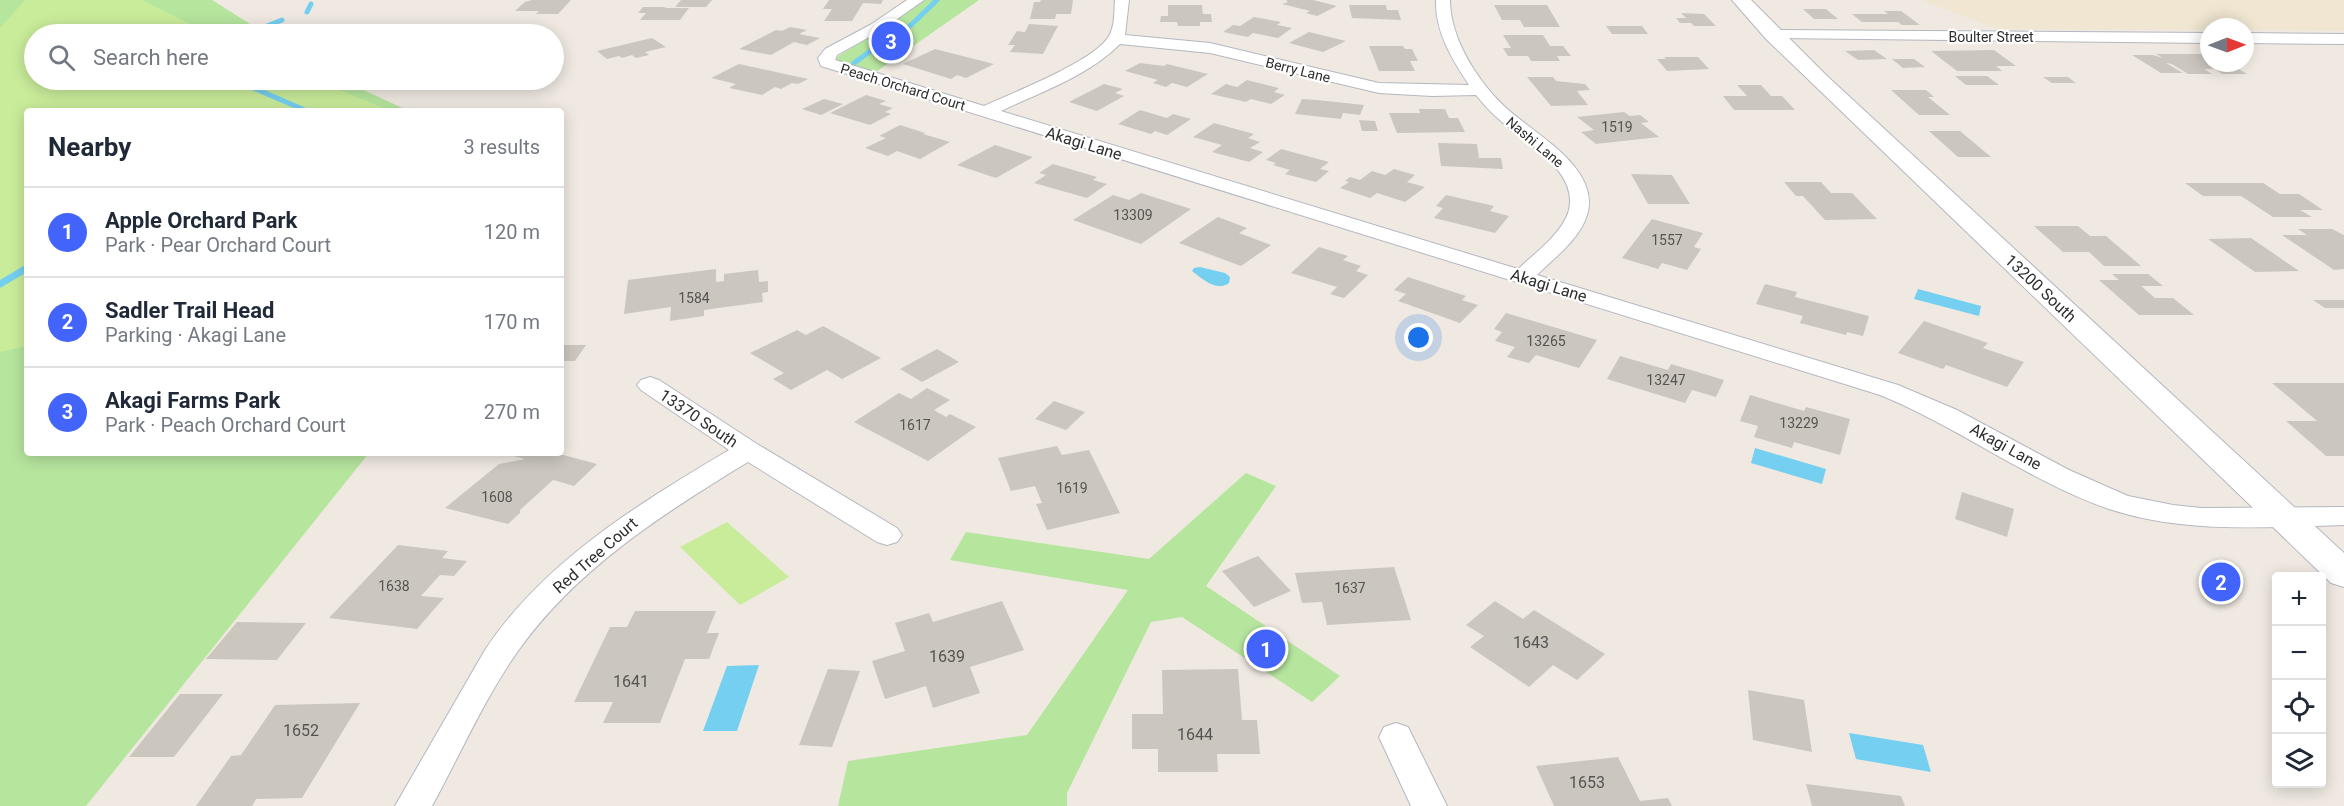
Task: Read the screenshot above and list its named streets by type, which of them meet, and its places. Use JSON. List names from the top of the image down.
{
  "streets": {
    "street": [
      "Boulter Street",
      "Berry Lane",
      "Peach Orchard Court",
      "Nashi Lane",
      "Akagi Lane",
      "13200 South",
      "13370 South",
      "Red Tree Court"
    ]
  },
  "crossings": [
    ["Boulter Street", "13200 South"],
    ["Berry Lane", "Nashi Lane"],
    ["Peach Orchard Court", "Akagi Lane"],
    ["Nashi Lane", "Akagi Lane"],
    ["Akagi Lane", "13200 South"],
    ["13370 South", "Red Tree Court"]
  ],
  "house_numbers": [
    "1519",
    "13309",
    "1557",
    "1584",
    "13265",
    "13247",
    "13229",
    "1617",
    "1619",
    "1608",
    "1638",
    "1637",
    "1643",
    "1639",
    "1641",
    "1652",
    "1644",
    "1653"
  ],
  "north": "right",
  "page": {
    "pins": ["3", "2", "1"],
    "search": "Search here",
    "heading": ["Nearby", "3 results"],
    "list": [
      {
        "mark": "1",
        "name": "Apple Orchard Park",
        "note": "Park · Pear Orchard Court",
        "value": "120 m"
      },
      {
        "mark": "2",
        "name": "Sadler Trail Head",
        "note": "Parking · Akagi Lane",
        "value": "170 m"
      },
      {
        "mark": "3",
        "name": "Akagi Farms Park",
        "note": "Park · Peach Orchard Court",
        "value": "270 m"
      }
    ],
    "map_buttons": ["+", "−"]
  }
}
